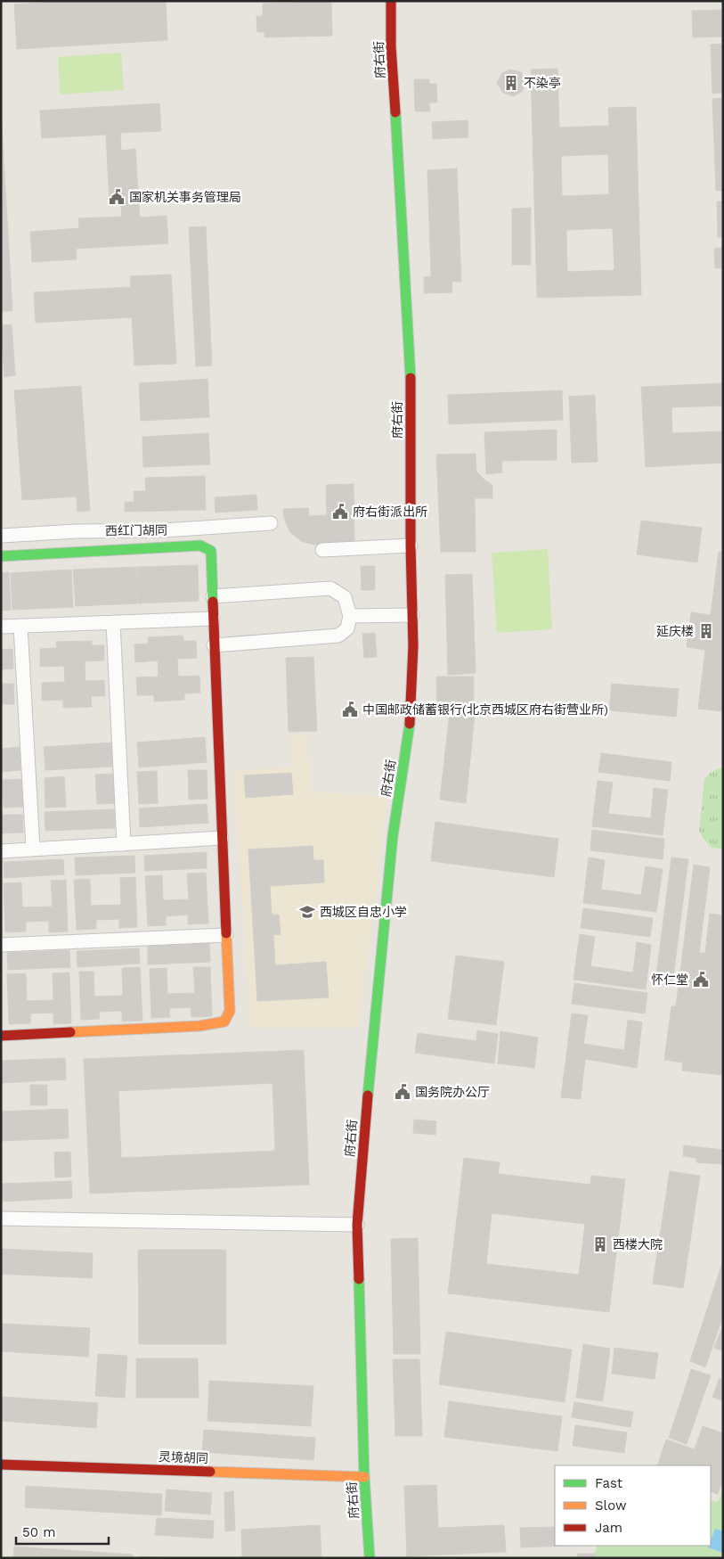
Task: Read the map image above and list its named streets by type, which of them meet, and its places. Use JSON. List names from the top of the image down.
{
  "streets": {
    "main road": ["府右街", "灵境胡同"],
    "street": ["西红门胡同"]
  },
  "crossings": [
    ["府右街", "灵境胡同"]
  ],
  "places": {
    "building": ["不染亭", "延庆楼", "西楼大院"],
    "public building": [
      "国家机关事务管理局",
      "府右街派出所",
      "中国邮政储蓄银行(北京西城区府右街营业所)",
      "怀仁堂",
      "国务院办公厅"
    ],
    "school or university": ["西城区自忠小学"]
  },
  "legend": ["Fast", "Slow", "Jam"],
  "scale_bar": "50 m"
}
